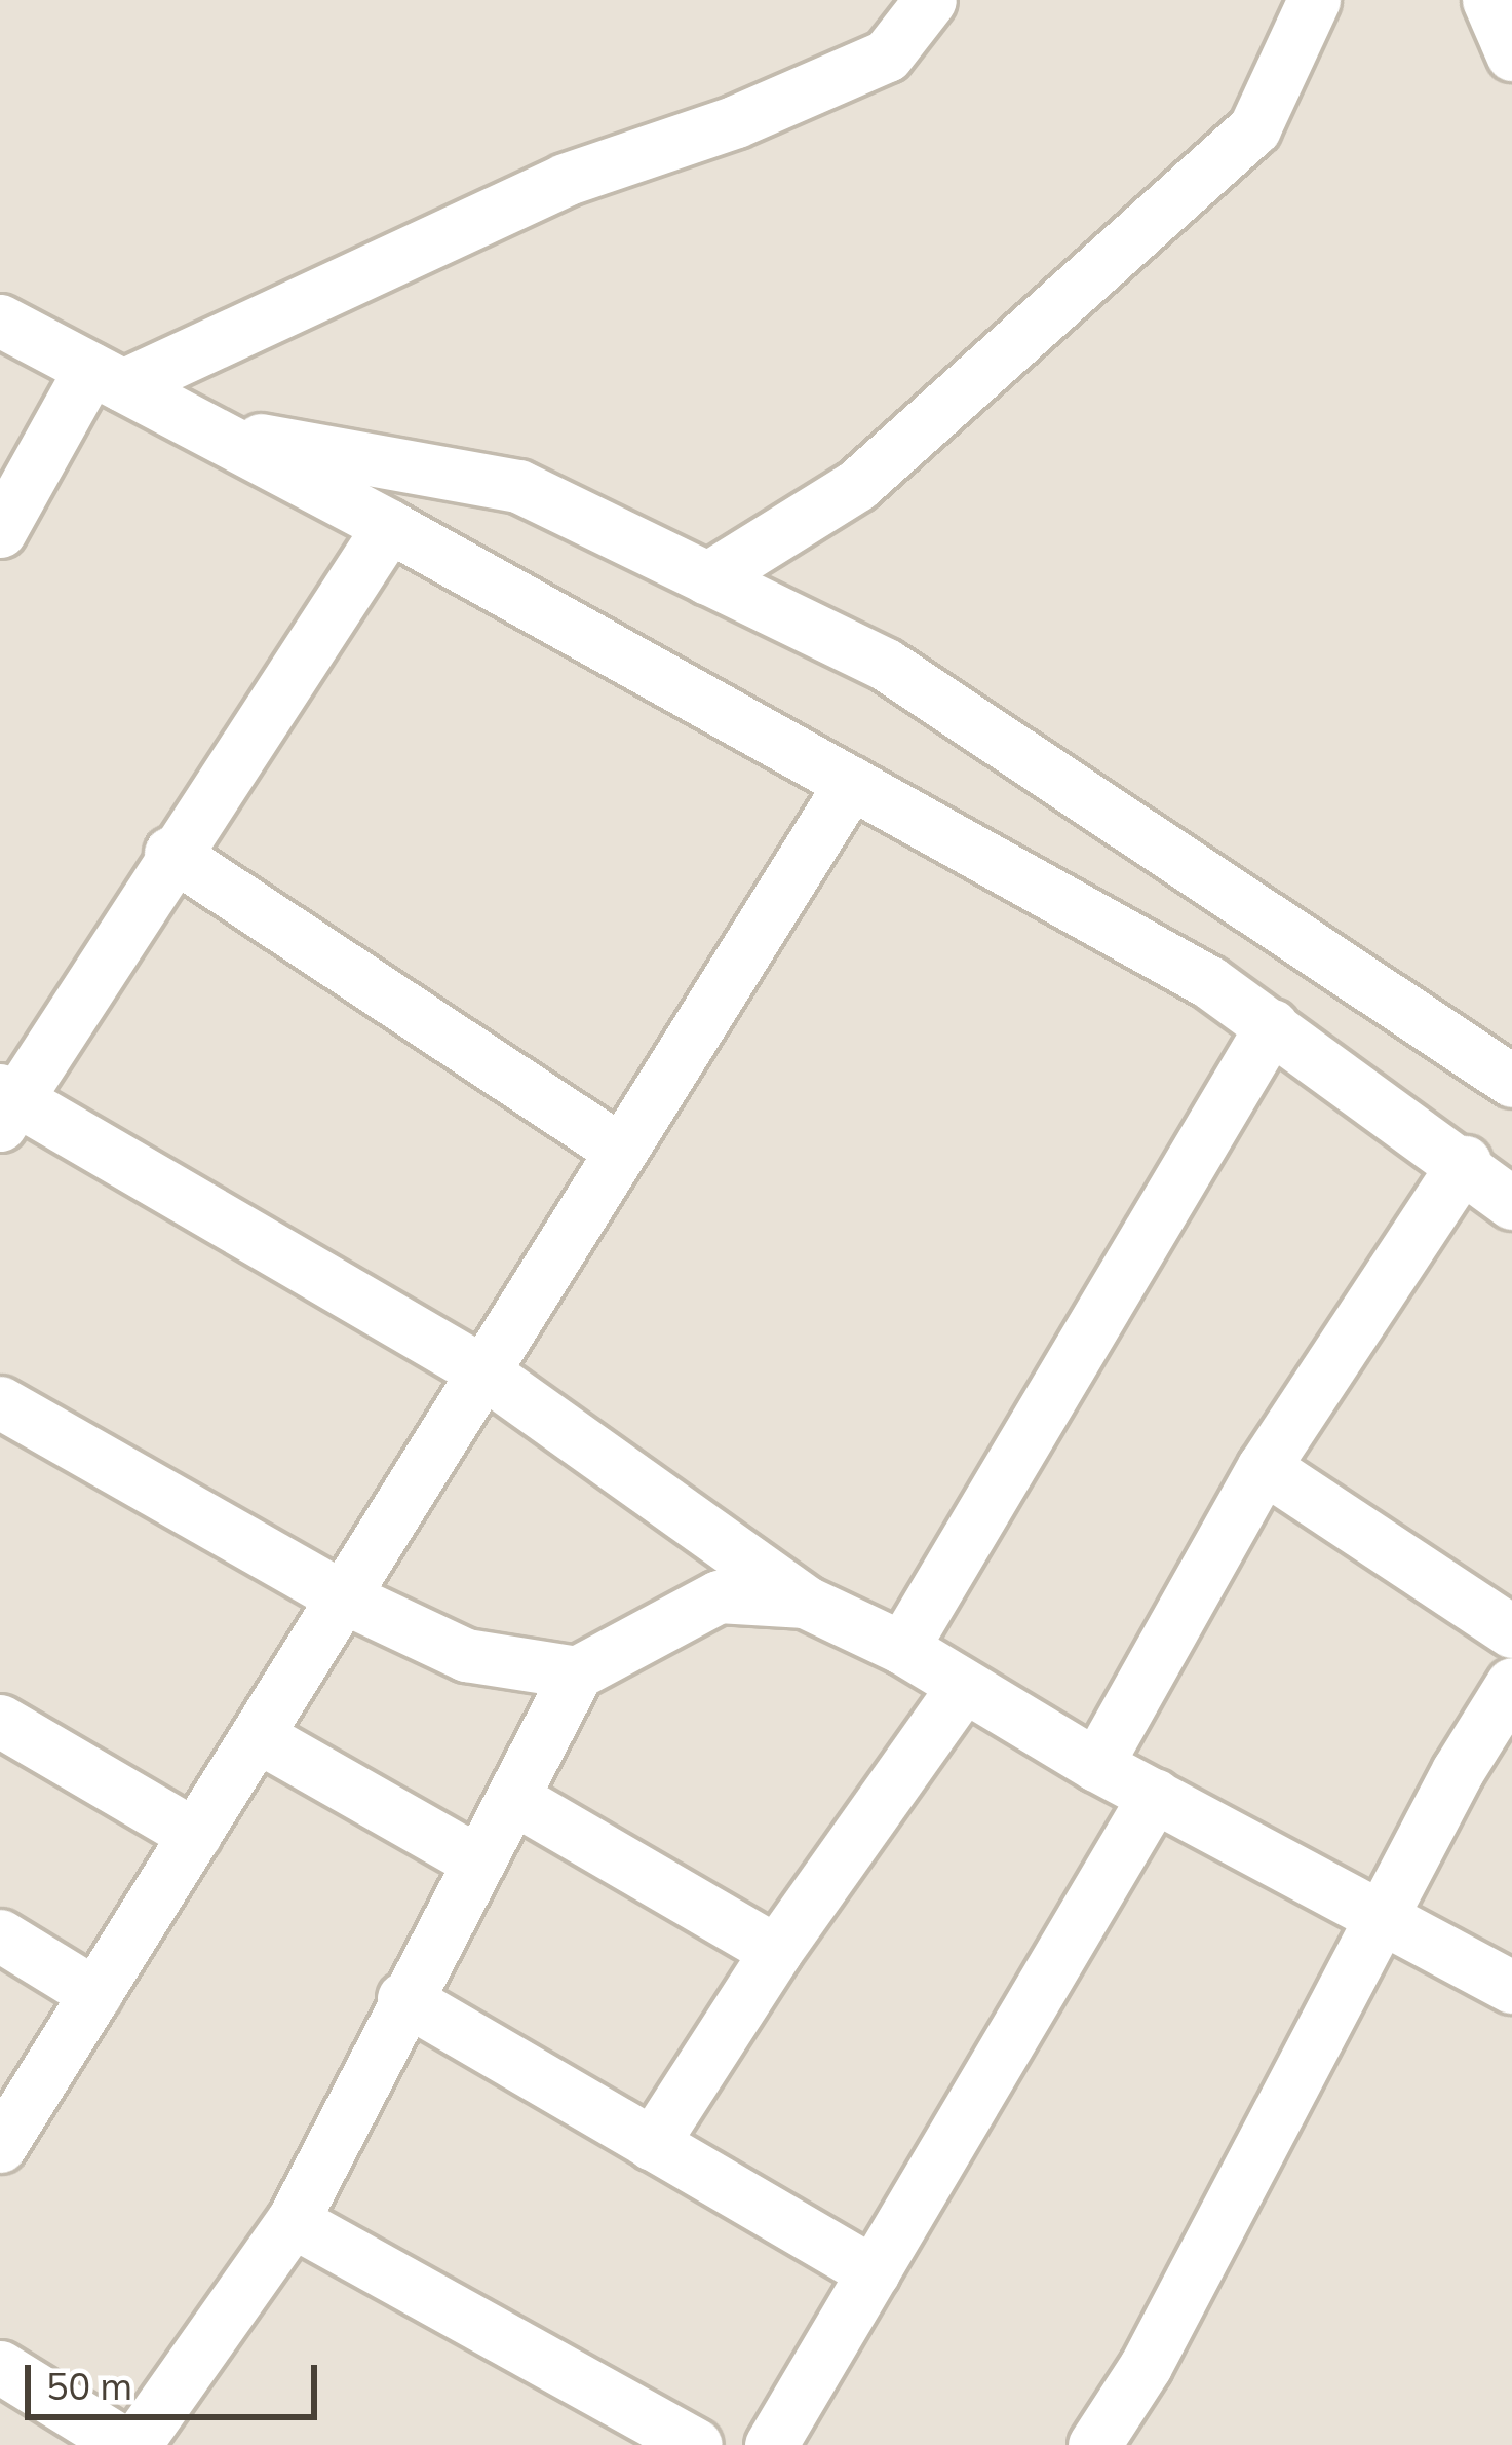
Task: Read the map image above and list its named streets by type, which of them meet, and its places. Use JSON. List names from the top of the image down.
{
  "scale_bar": "50 m"
}
